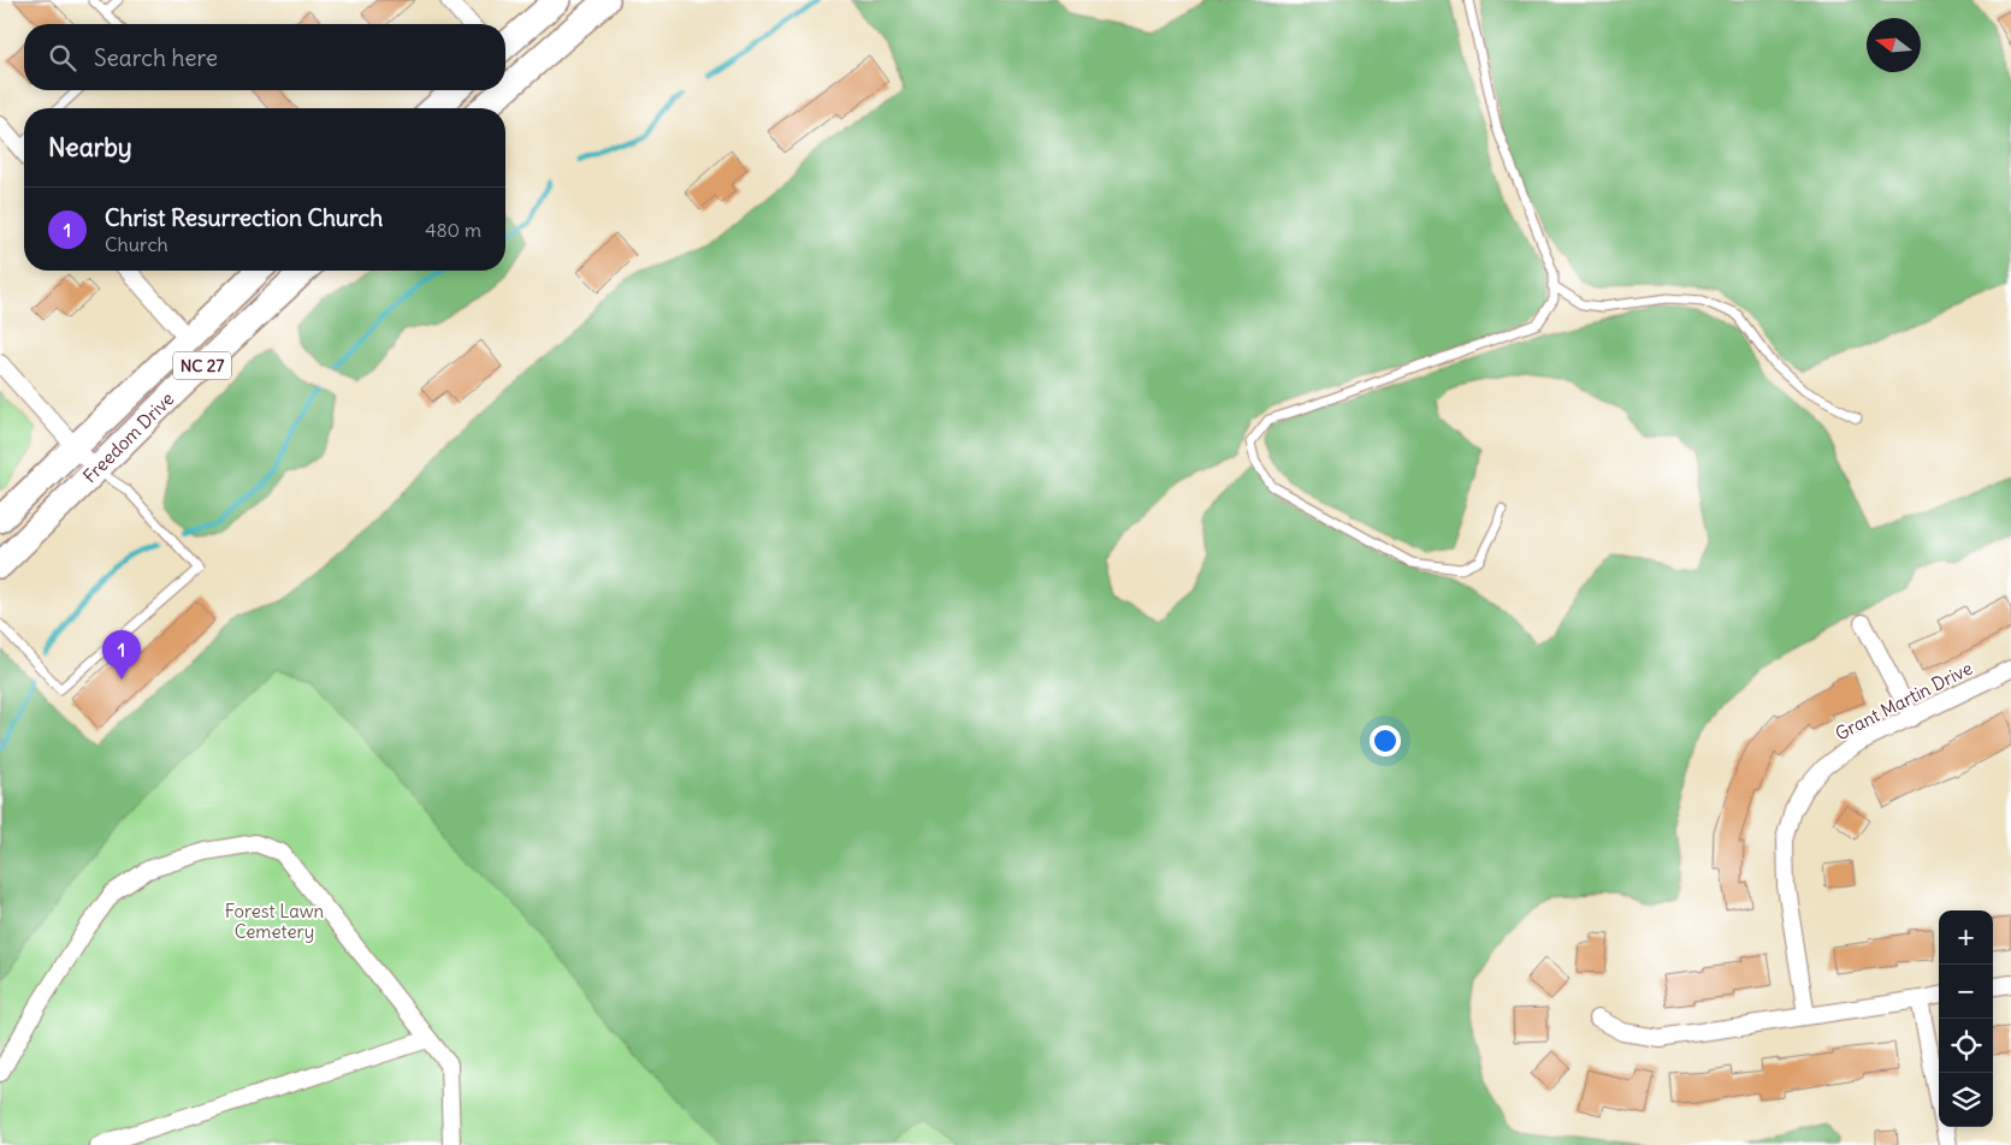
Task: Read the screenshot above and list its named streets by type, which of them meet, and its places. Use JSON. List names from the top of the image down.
{
  "streets": {
    "main road": ["NC 27", "Freedom Drive"],
    "street": ["Grant Martin Drive"]
  },
  "parks": ["Forest Lawn Cemetery"],
  "north": "left",
  "page": {
    "search": "Search here",
    "heading": "Nearby",
    "list": [
      {
        "mark": "1",
        "name": "Christ Resurrection Church",
        "note": "Church",
        "value": "480 m"
      }
    ],
    "pins": "1",
    "map_buttons": ["+", "−"]
  }
}
